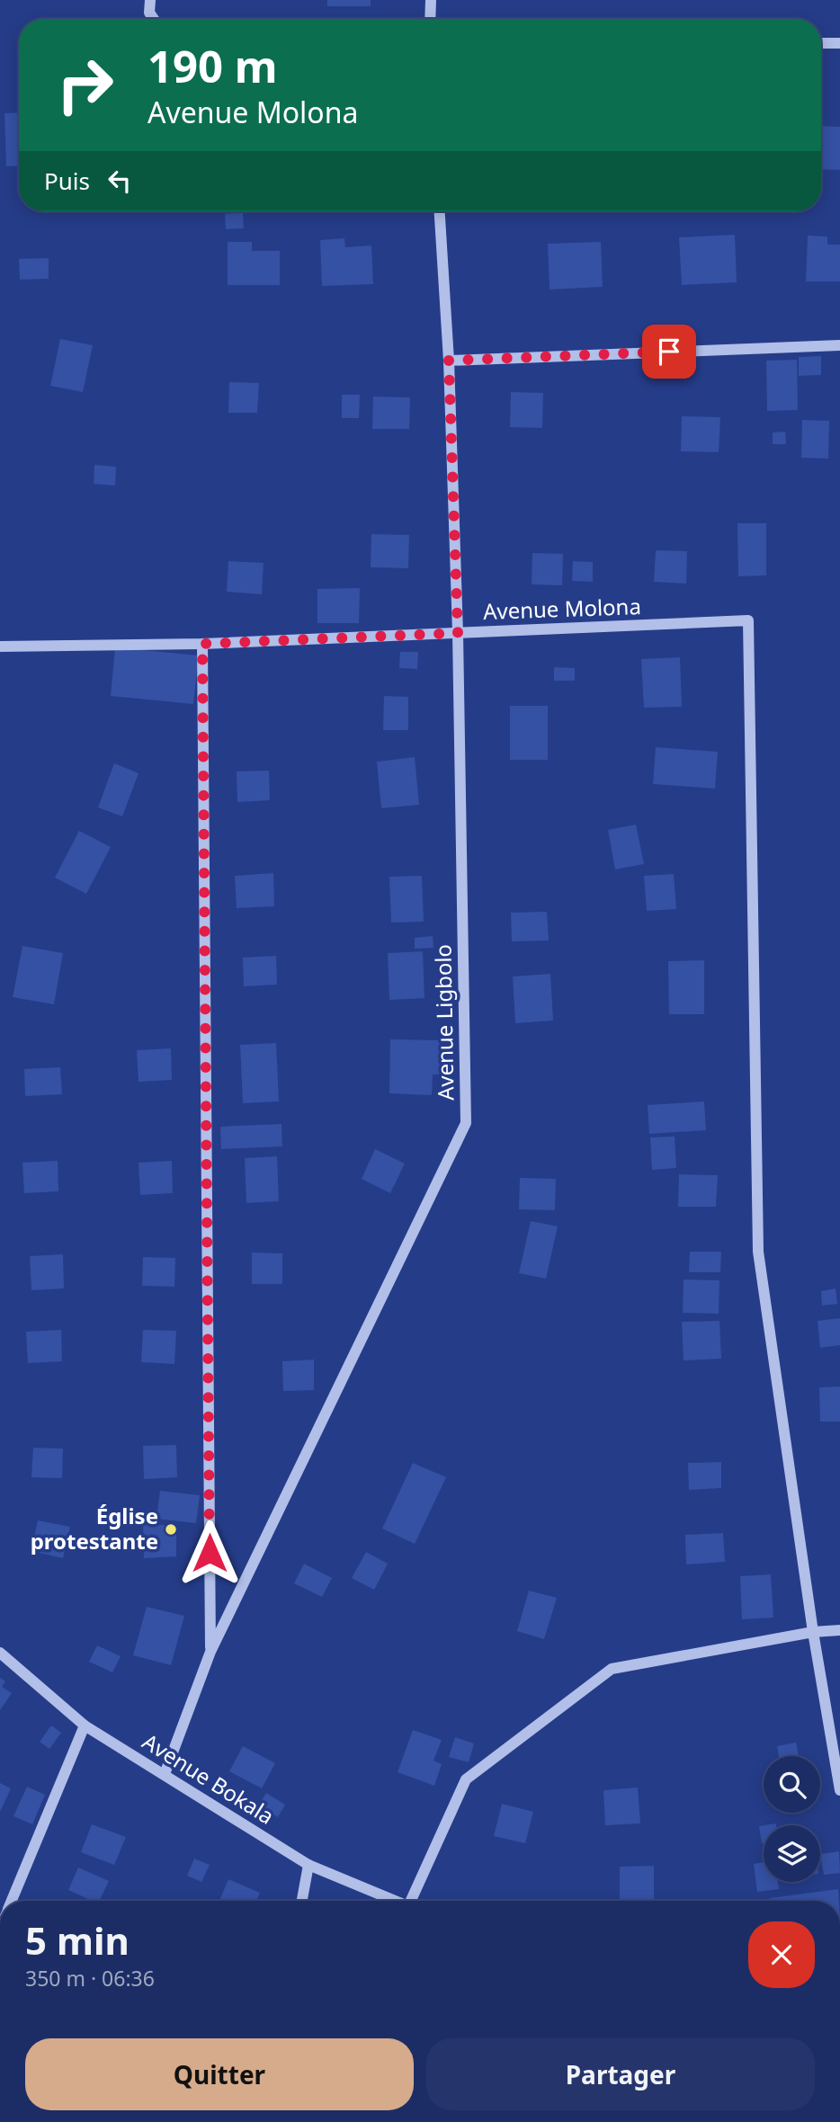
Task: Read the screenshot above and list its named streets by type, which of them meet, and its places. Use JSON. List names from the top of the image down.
{
  "streets": {
    "street": ["Avenue Molona", "Avenue Ligbolo", "Avenue Bokala"]
  },
  "crossings": [
    ["Avenue Molona", "Avenue Ligbolo"],
    ["Avenue Ligbolo", "Avenue Bokala"]
  ],
  "places": ["Église protestante"],
  "page": {
    "turn": ["190 m", "Avenue Molona"],
    "then": "Puis",
    "heading": ["5 min", "350 m · 06:36"],
    "buttons": ["Quitter", "Partager"]
  }
}
